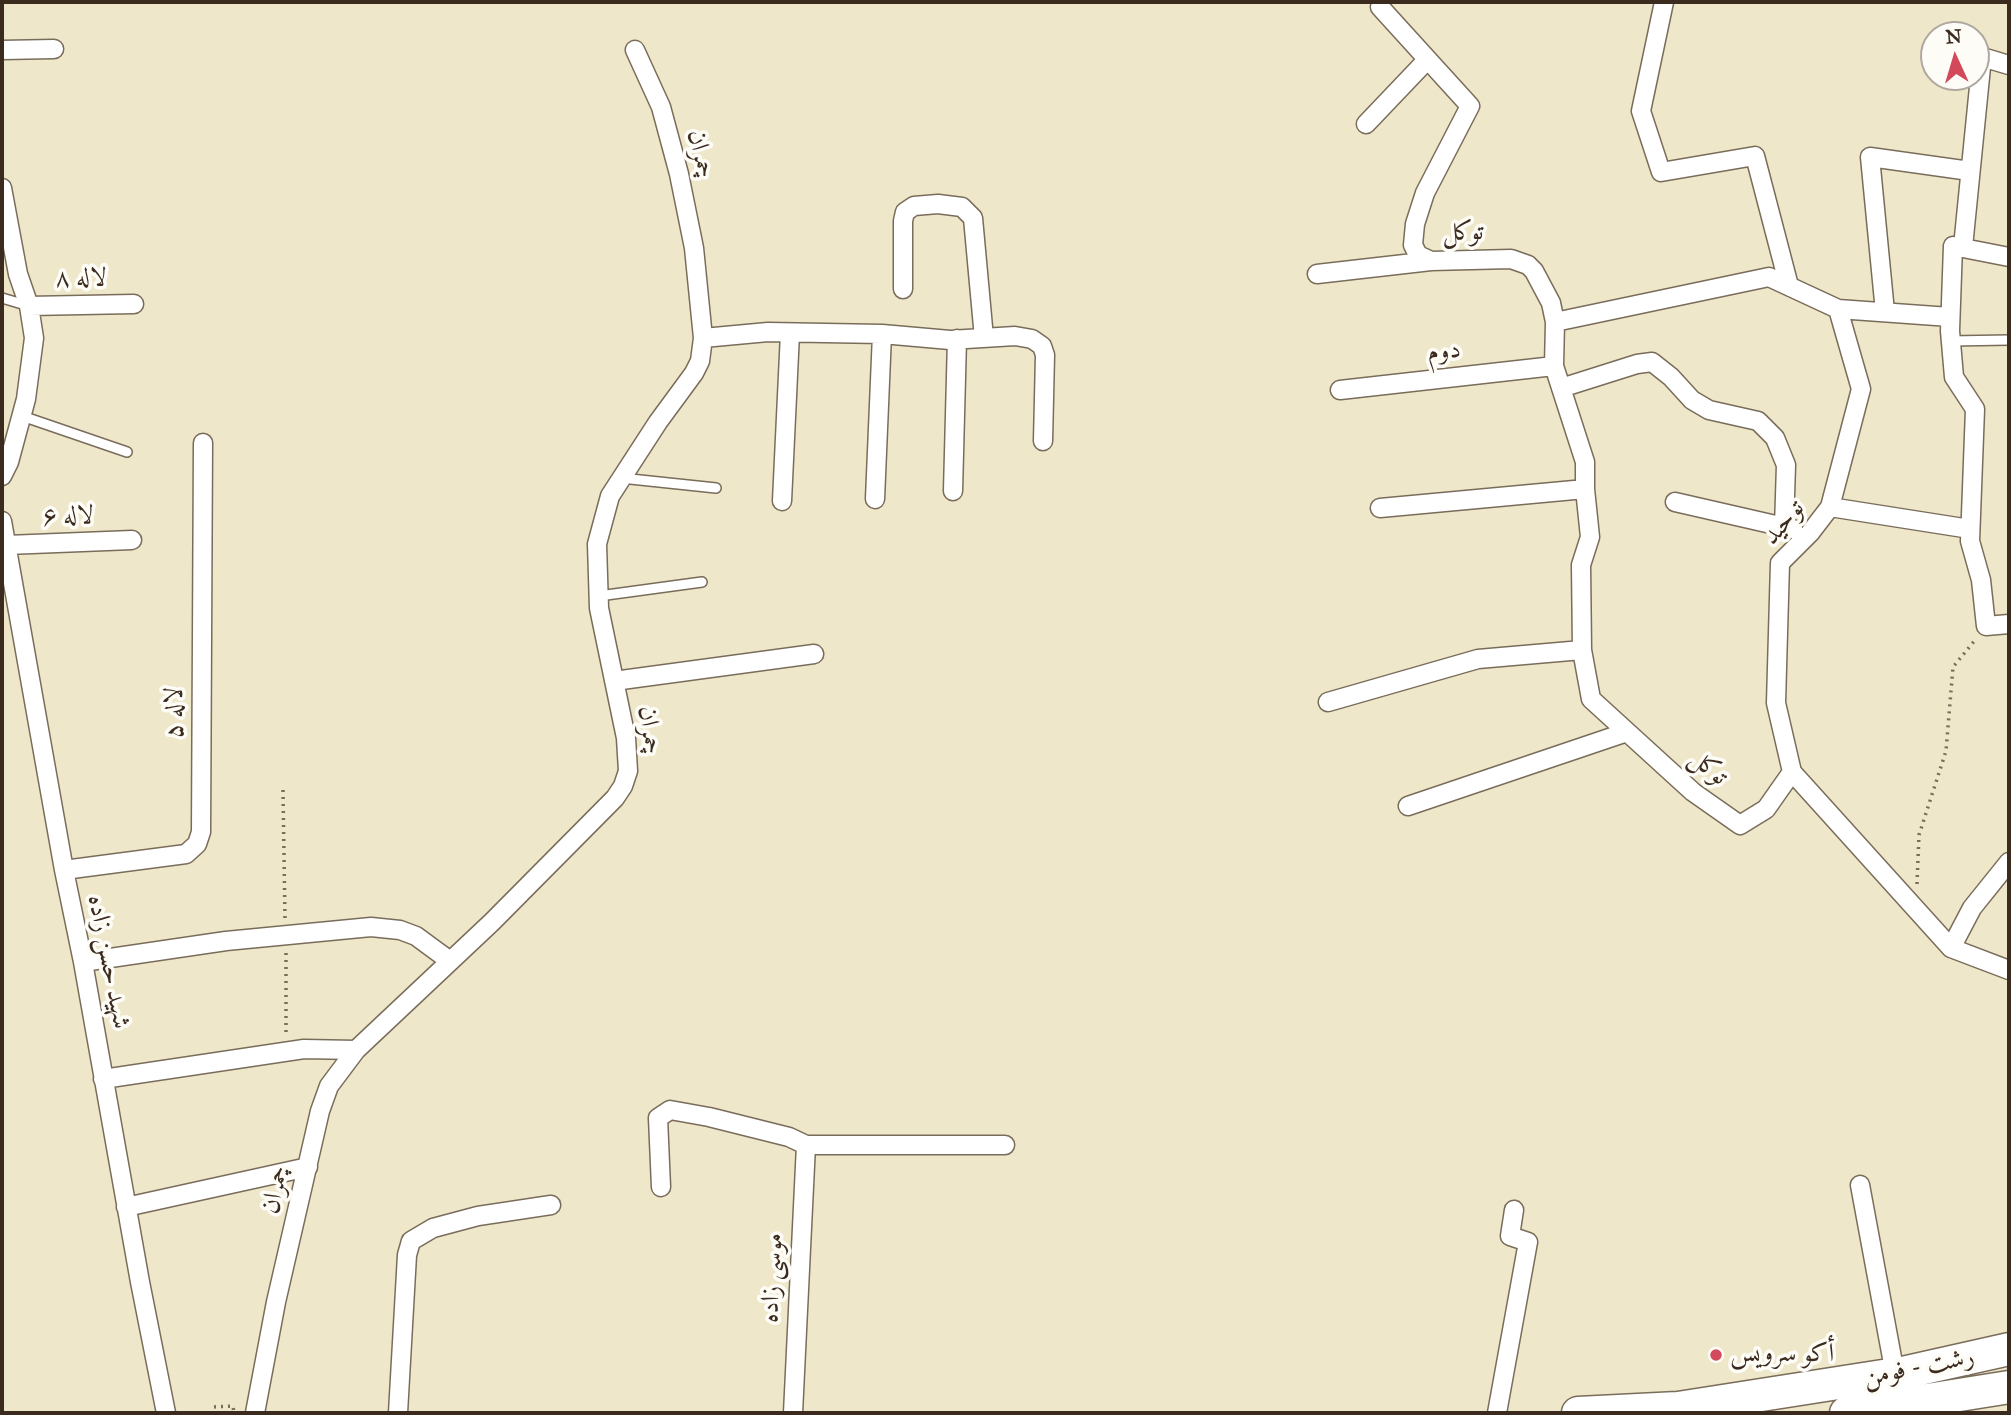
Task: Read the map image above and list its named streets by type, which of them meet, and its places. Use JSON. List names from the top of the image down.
{
  "streets": {
    "highway": ["رشت - فومن"],
    "street": [
      "چمران",
      "توکل",
      "لاله ۸",
      "دوم",
      "لاله ۶",
      "توحید",
      "لاله ۵",
      "شهید حسن زاده",
      "موسی زاده"
    ]
  },
  "crossings": [
    ["توکل", "دوم"],
    ["توکل", "توحید"],
    ["لاله ۶", "شهید حسن زاده"],
    ["لاله ۵", "شهید حسن زاده"]
  ],
  "places": ["أکو سرویس"],
  "north": "top"
}
